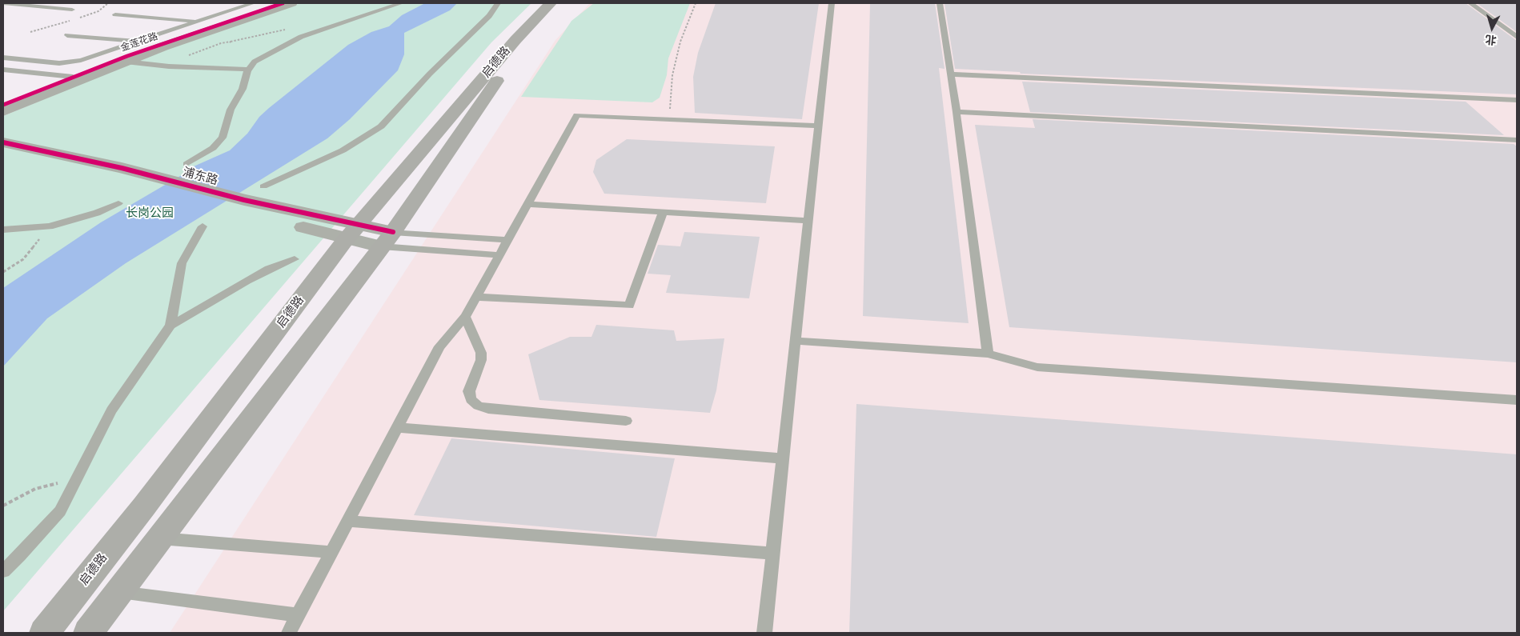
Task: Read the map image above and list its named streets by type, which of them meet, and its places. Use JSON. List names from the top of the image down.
{
  "streets": {
    "main road": ["启德路"],
    "street": ["金莲花路", "浦东路"]
  },
  "crossings": [
    ["启德路", "浦东路"]
  ],
  "parks": ["长岗公园"],
  "north": "bottom"
}
